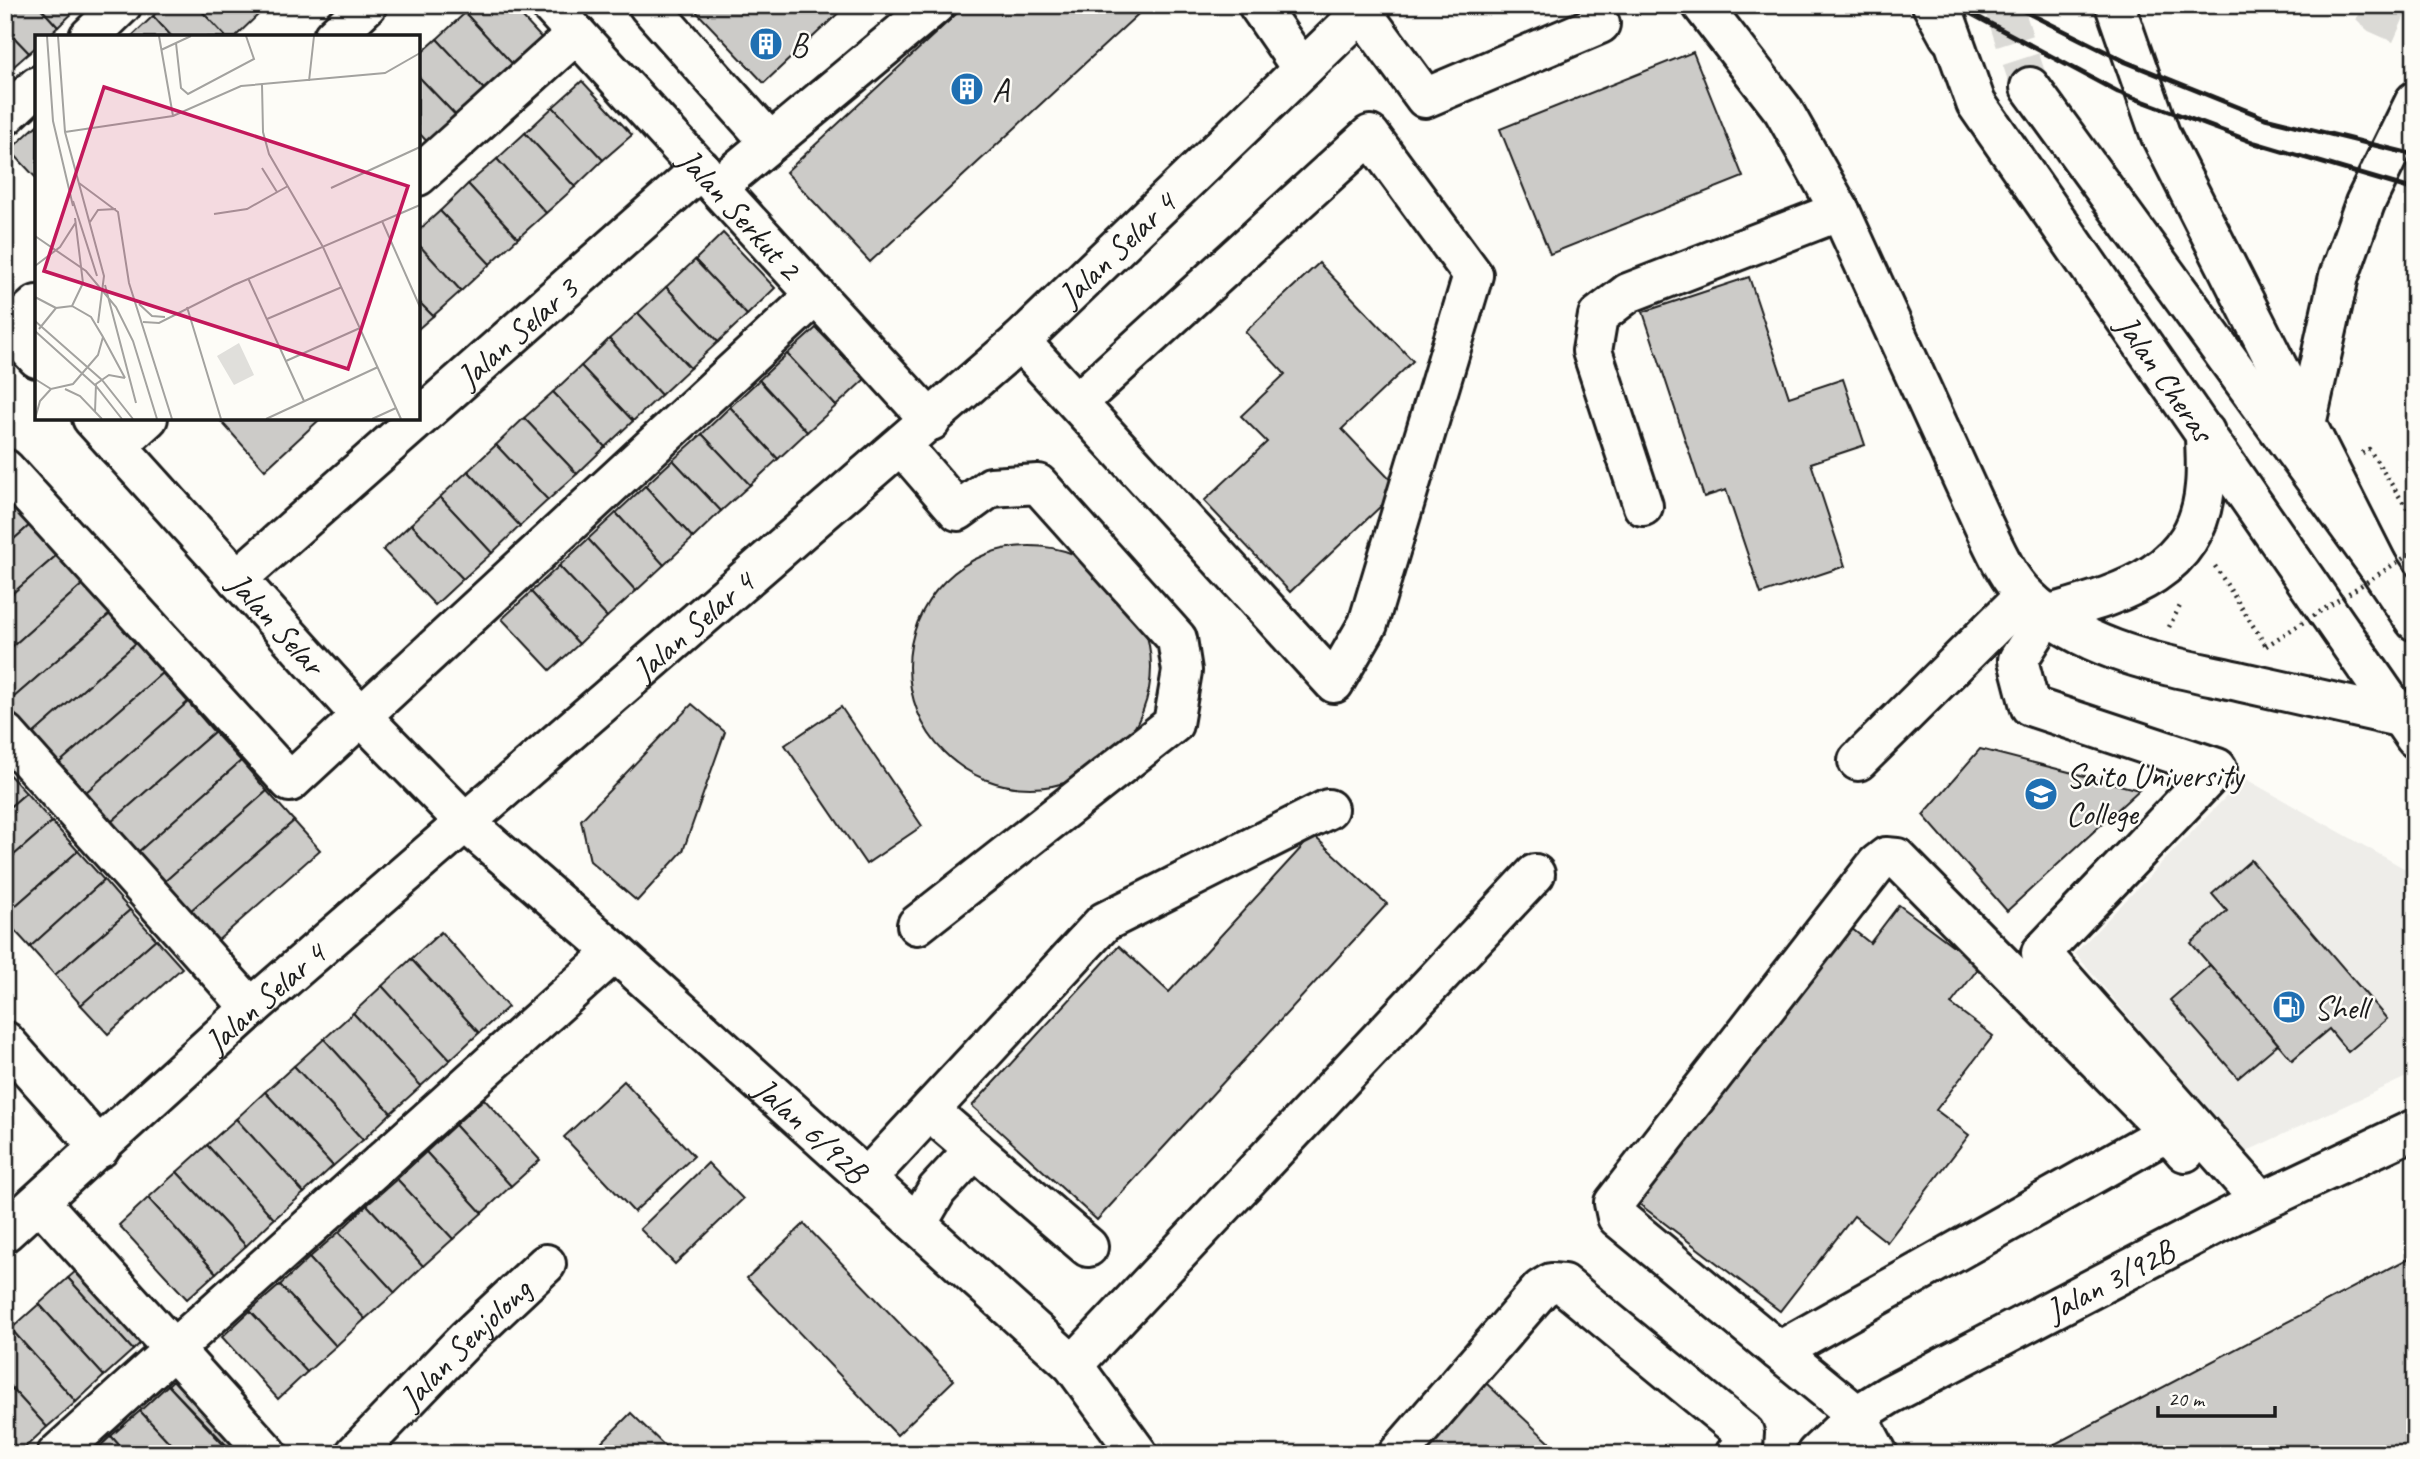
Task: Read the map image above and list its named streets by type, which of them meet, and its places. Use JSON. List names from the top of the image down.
{
  "streets": {
    "main road": [
      "Jalan Serkut 2",
      "Jalan Selar 4",
      "Jalan Selar 3",
      "Jalan Cheras",
      "Jalan Selar",
      "Jalan 6/92B",
      "Jalan 3/92B",
      "Jalan Senjolong"
    ]
  },
  "crossings": [
    ["Jalan Serkut 2", "Jalan Selar 4"],
    ["Jalan Serkut 2", "Jalan Selar 3"],
    ["Jalan Selar 4", "Jalan Selar"],
    ["Jalan Selar 4", "Jalan 6/92B"],
    ["Jalan Selar 3", "Jalan Selar"],
    ["Jalan Selar", "Jalan 6/92B"]
  ],
  "places": {
    "building": ["B", "A"],
    "school or university": ["Saito University College"],
    "fuel station": ["Shell"]
  },
  "scale_bar": "20 m"
}
